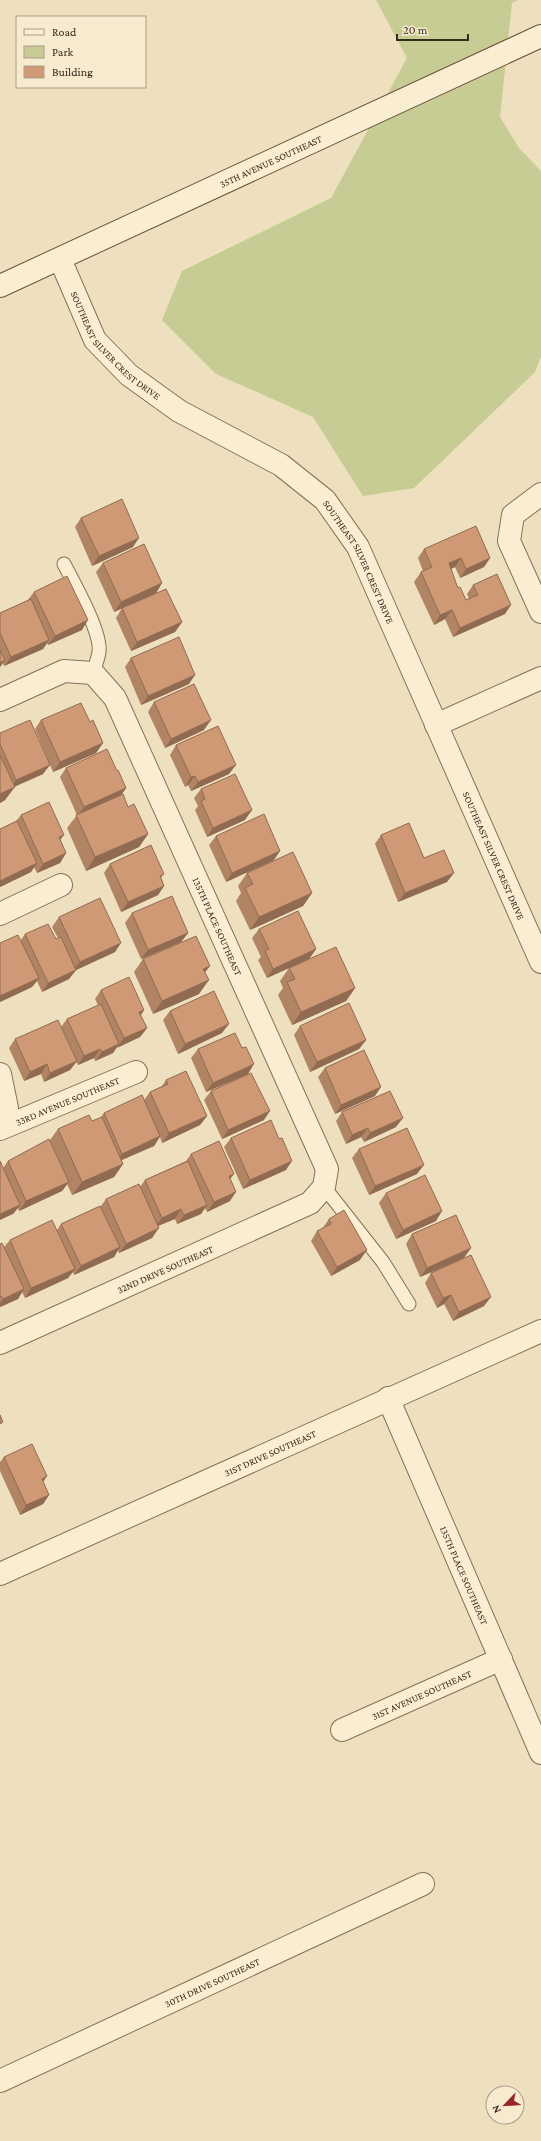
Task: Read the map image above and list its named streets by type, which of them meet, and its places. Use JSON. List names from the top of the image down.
{
  "streets": {
    "street": [
      "35TH AVENUE SOUTHEAST",
      "SOUTHEAST SILVER CREST DRIVE",
      "135TH PLACE SOUTHEAST",
      "33RD AVENUE SOUTHEAST",
      "32ND DRIVE SOUTHEAST",
      "31ST DRIVE SOUTHEAST",
      "31ST AVENUE SOUTHEAST",
      "30TH DRIVE SOUTHEAST"
    ]
  },
  "crossings": [
    ["35TH AVENUE SOUTHEAST", "SOUTHEAST SILVER CREST DRIVE"],
    ["135TH PLACE SOUTHEAST", "32ND DRIVE SOUTHEAST"],
    ["135TH PLACE SOUTHEAST", "31ST DRIVE SOUTHEAST"],
    ["135TH PLACE SOUTHEAST", "31ST AVENUE SOUTHEAST"]
  ],
  "legend": ["Road", "Park", "Building"],
  "scale_bar": "20 m",
  "north": "bottom left"
}
